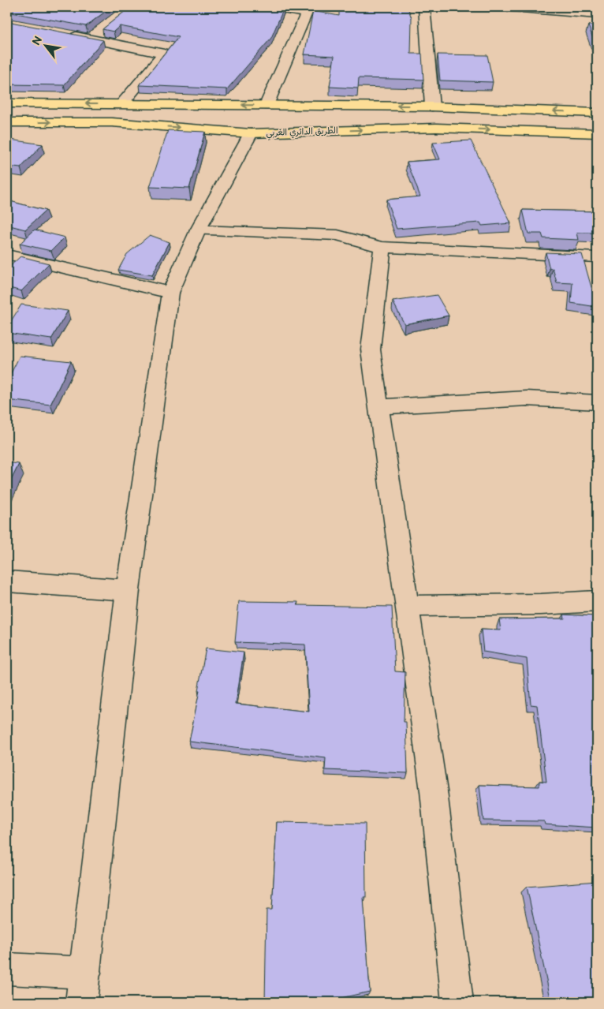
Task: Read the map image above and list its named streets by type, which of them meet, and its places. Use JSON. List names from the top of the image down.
{
  "streets": {
    "main road": ["الطريق الدائري الغربي"]
  },
  "north": "top left"
}
